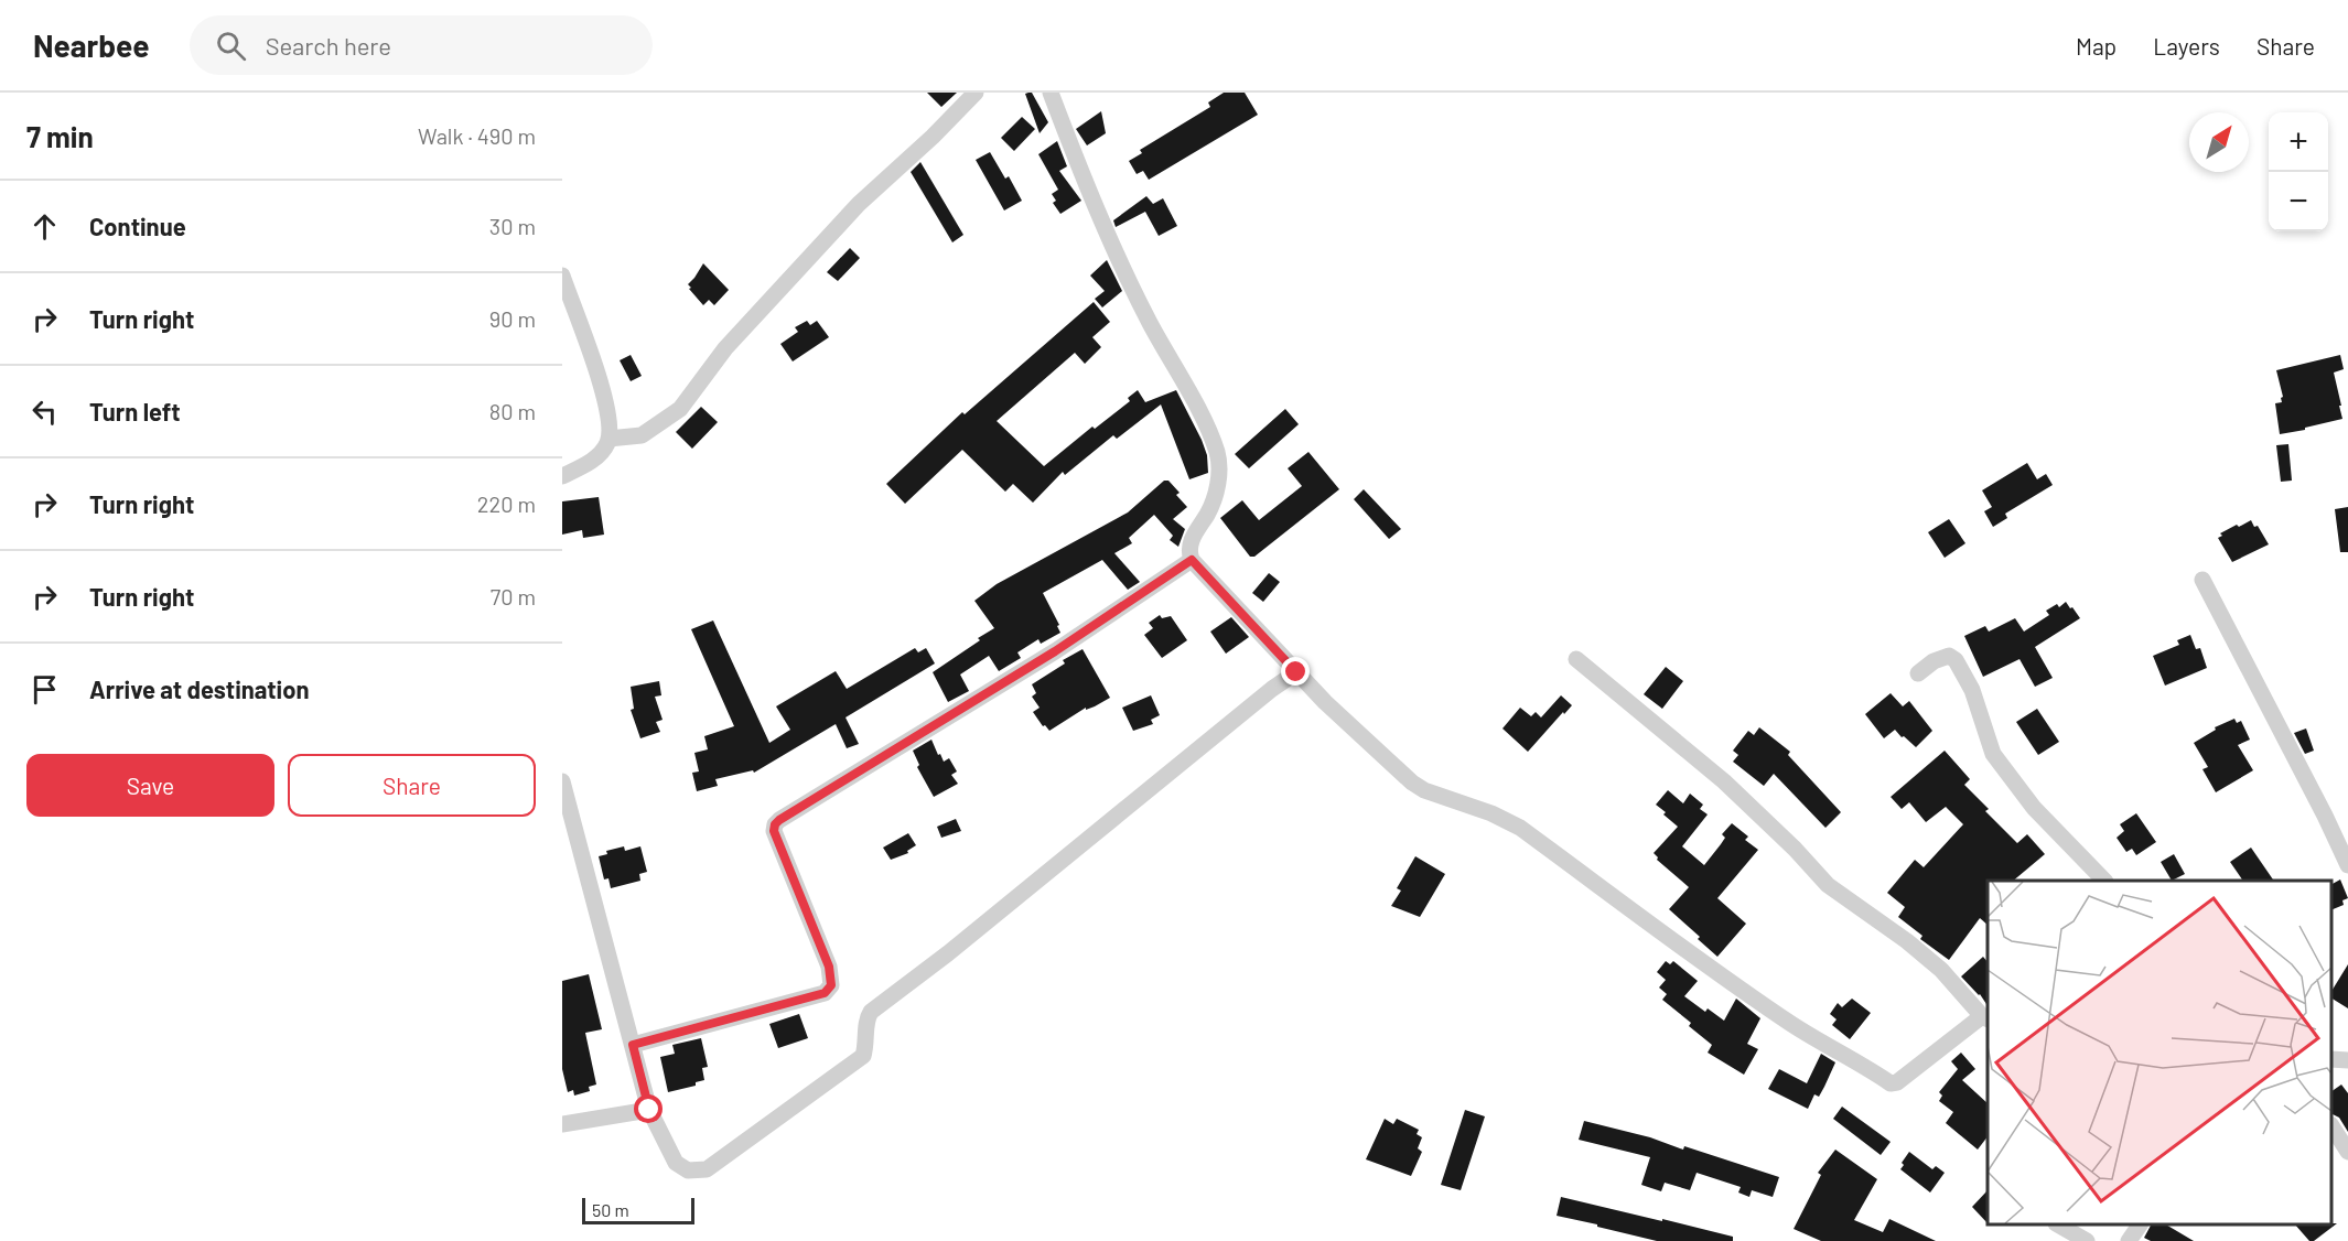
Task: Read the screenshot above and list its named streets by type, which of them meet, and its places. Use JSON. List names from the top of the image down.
{
  "scale_bar": "50 m",
  "north": "top right",
  "page": {
    "header": "Nearbee",
    "search": "Search here",
    "nav": ["Map", "Layers", "Share"],
    "heading": ["7 min", "Walk · 490 m"],
    "map_buttons": ["+", "−"],
    "list": [
      ["Continue", "30 m"],
      ["Turn right", "90 m"],
      ["Turn left", "80 m"],
      ["Turn right", "220 m"],
      ["Turn right", "70 m"],
      "Arrive at destination"
    ],
    "buttons": ["Save", "Share"],
    "scale": "50 m"
  }
}
